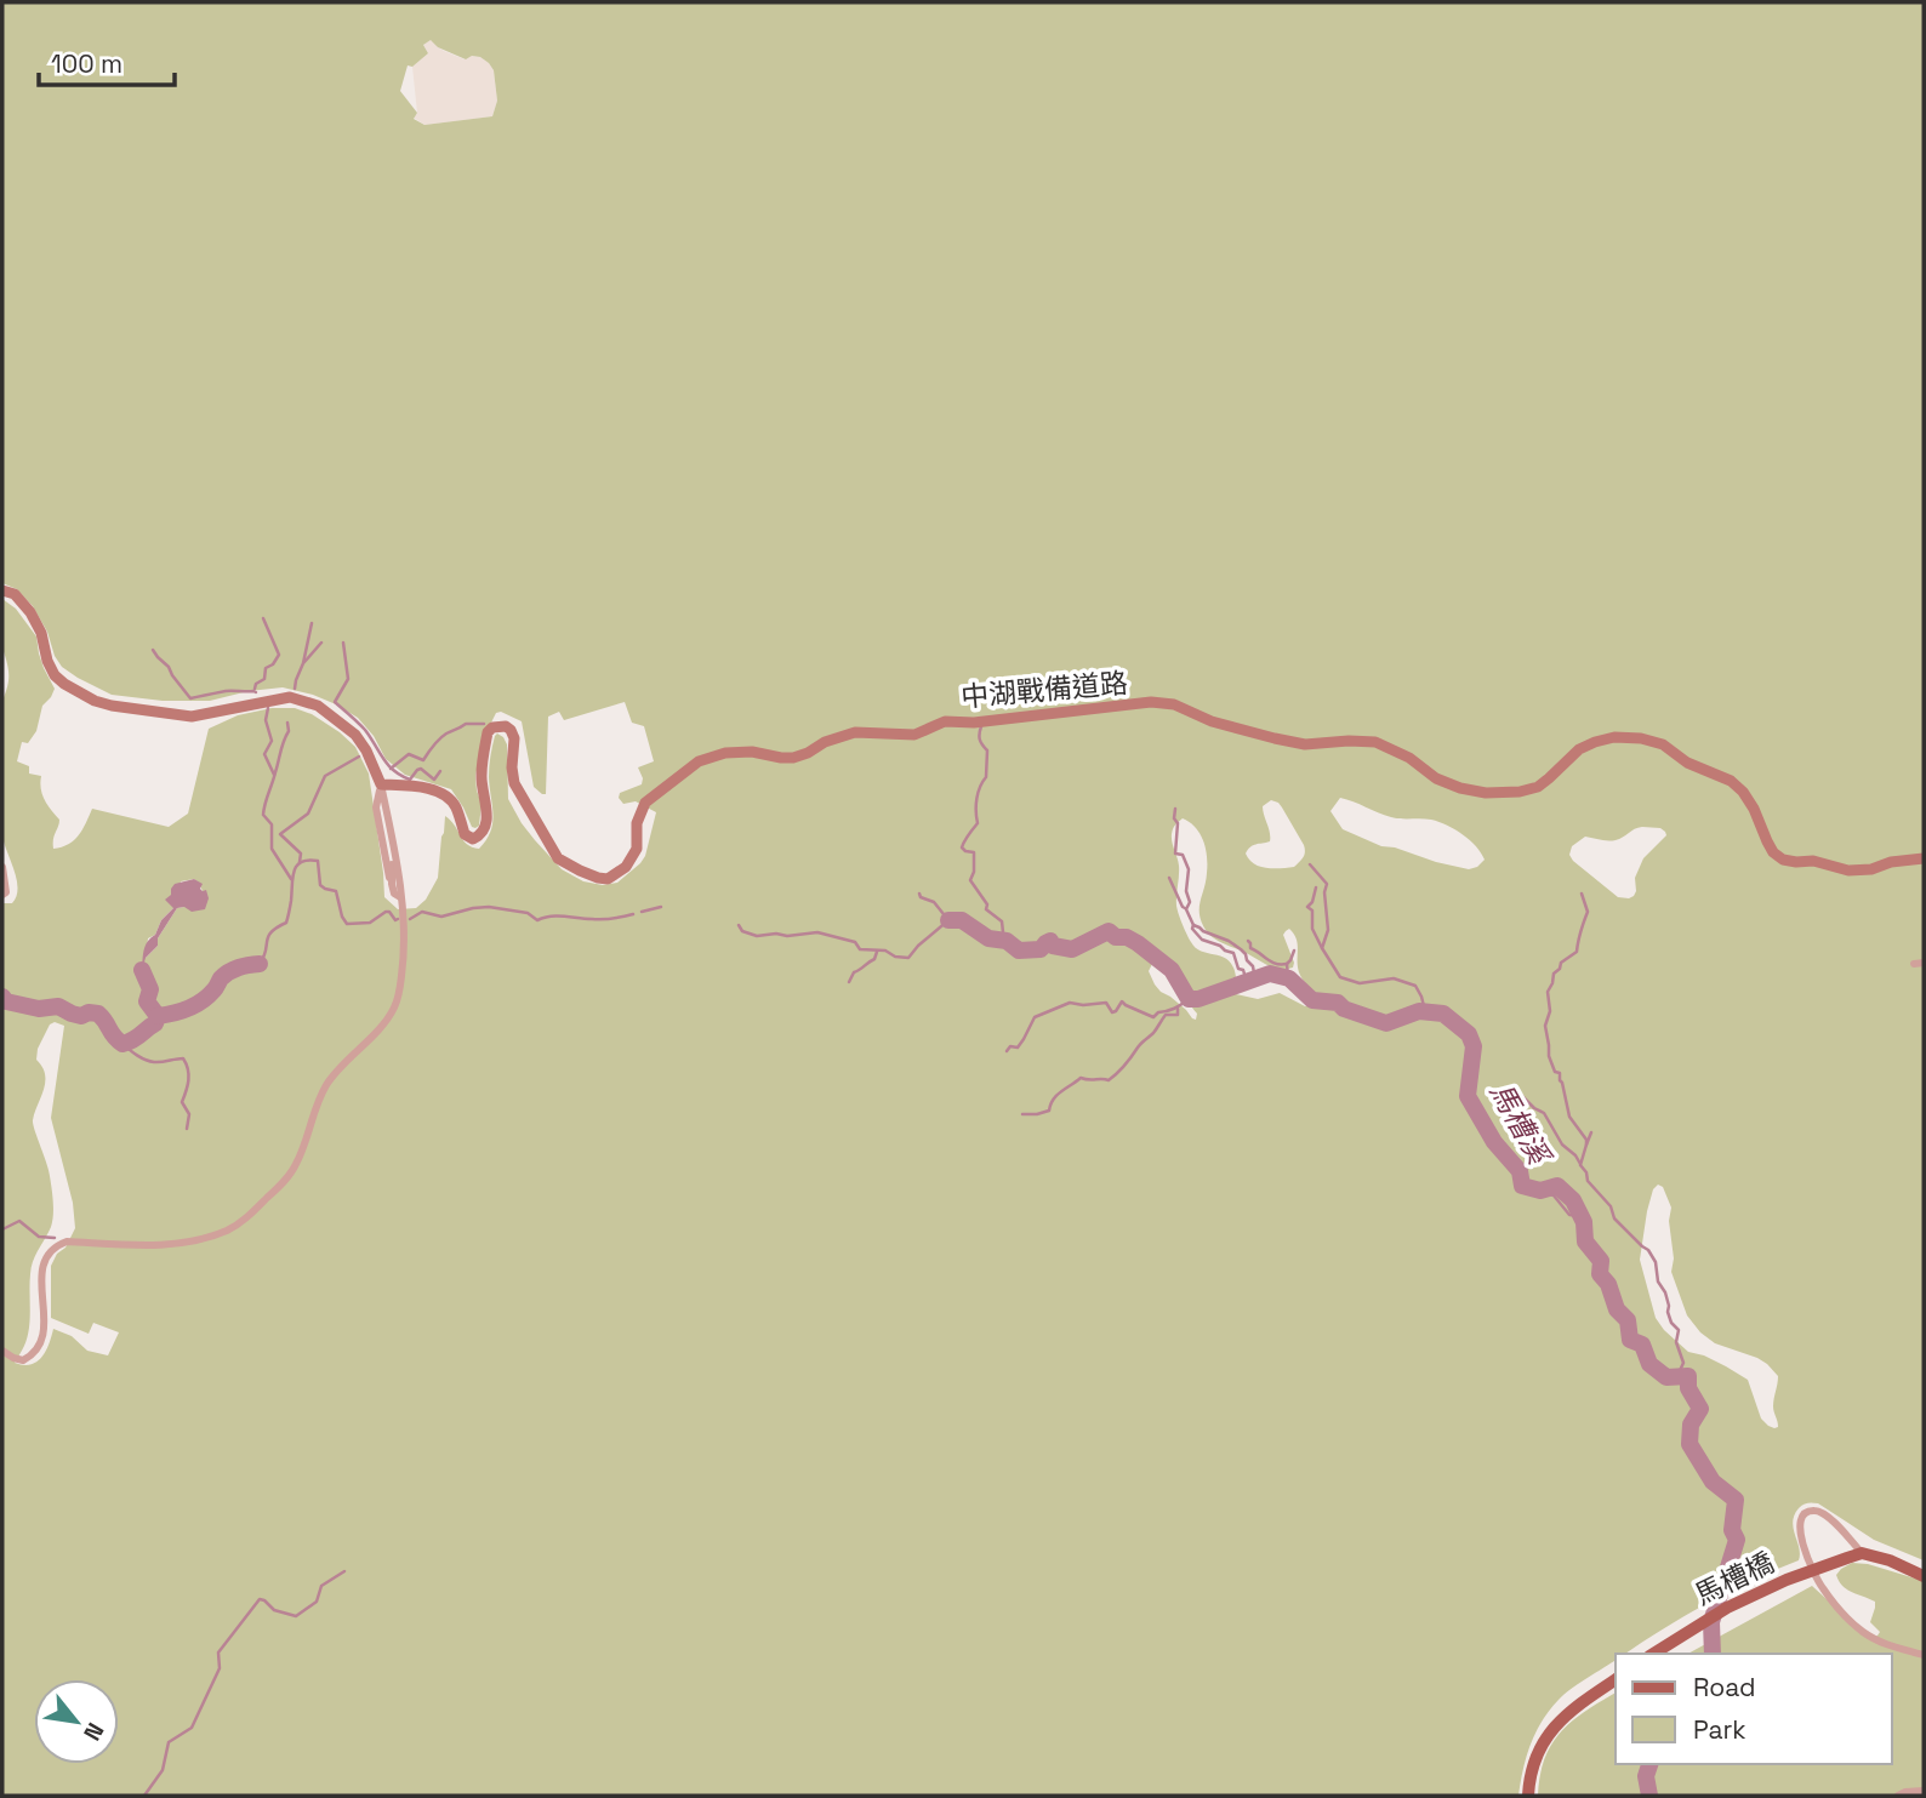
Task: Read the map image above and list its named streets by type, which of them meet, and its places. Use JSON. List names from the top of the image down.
{
  "streets": {
    "main road": ["馬槽橋"],
    "street": ["中湖戰備道路"]
  },
  "water": ["馬槽溪"],
  "legend": ["Road", "Park"],
  "scale_bar": "100 m",
  "north": "bottom right"
}
